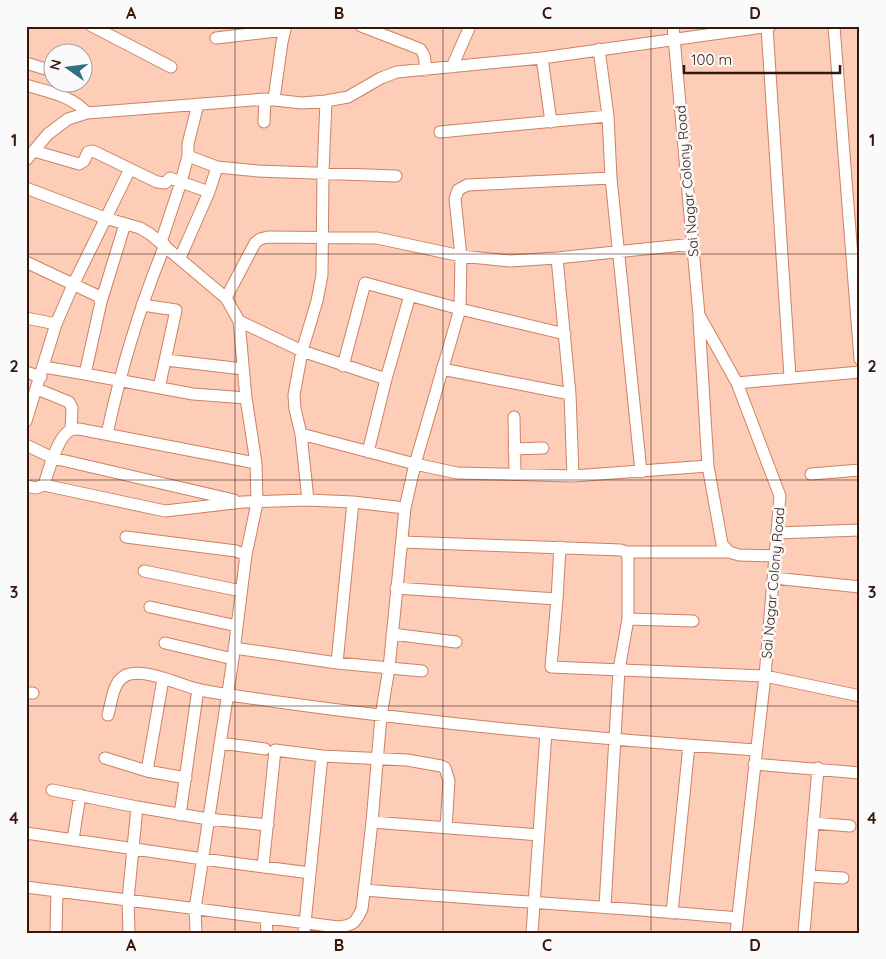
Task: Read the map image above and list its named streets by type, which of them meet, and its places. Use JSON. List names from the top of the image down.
{
  "streets": {
    "street": ["Sai Nagar Colony Road"]
  },
  "scale_bar": "100 m",
  "north": "left",
  "grid": {
    "columns": [
      "A",
      "B",
      "C",
      "D"
    ],
    "rows": [
      "1",
      "2",
      "3",
      "4"
    ]
  }
}
